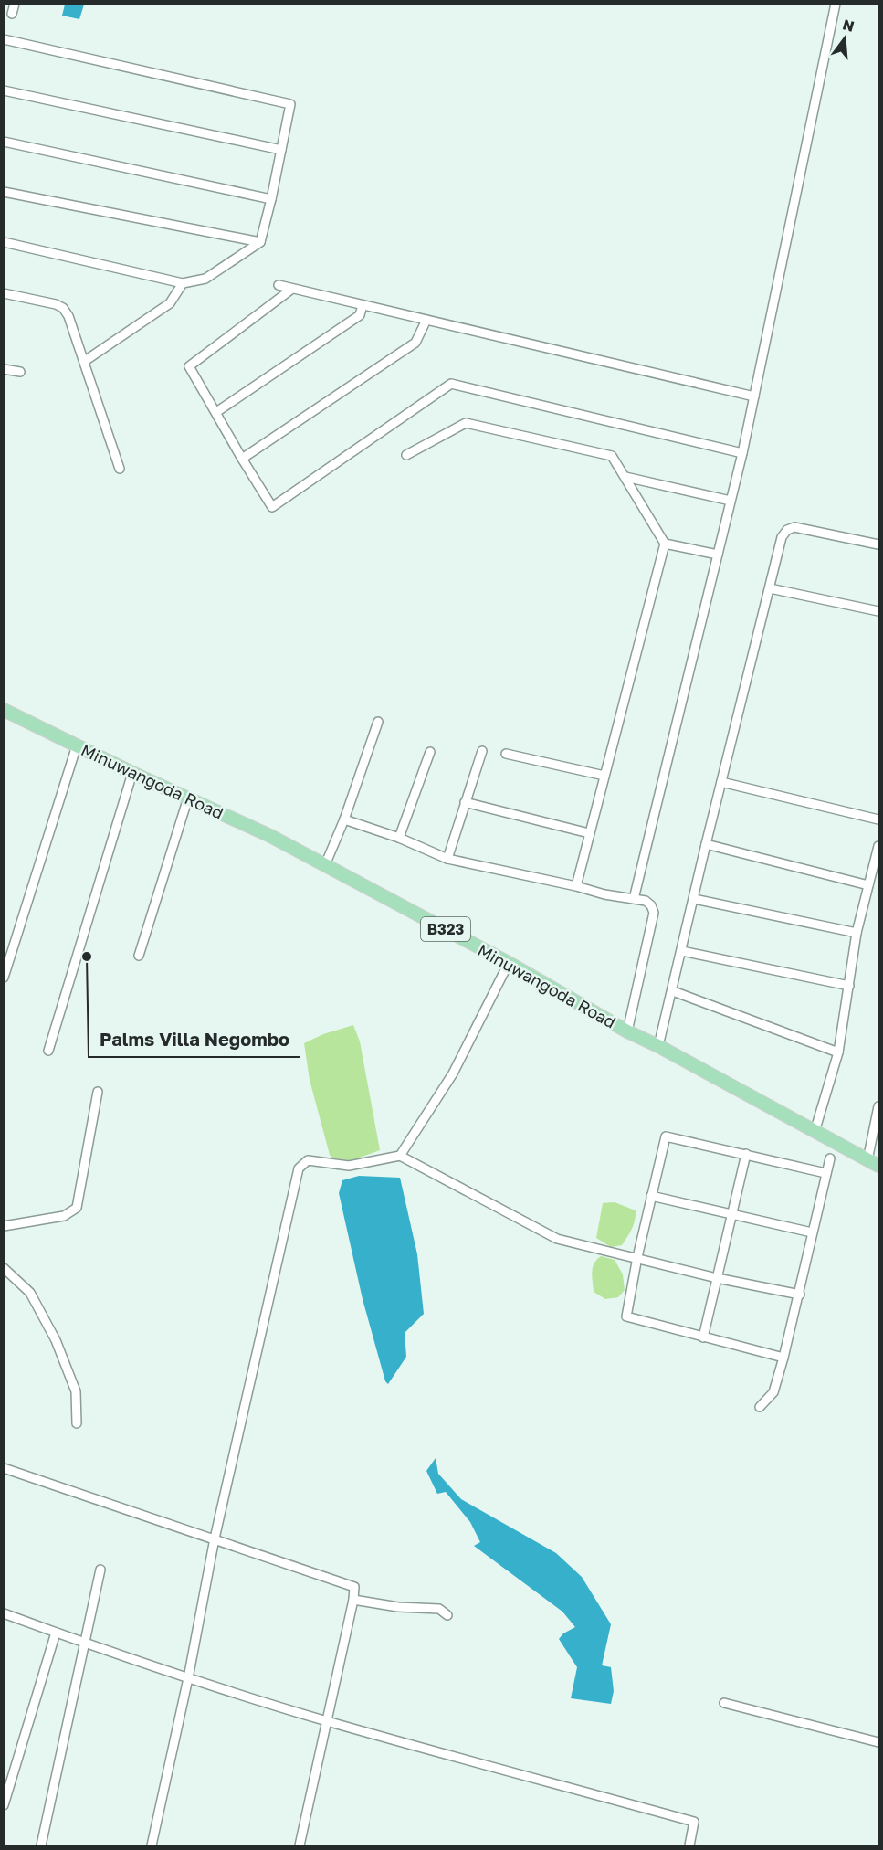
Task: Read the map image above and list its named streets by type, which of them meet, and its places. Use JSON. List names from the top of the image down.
{
  "streets": {
    "main road": ["Minuwangoda Road", "B323"]
  },
  "places": ["Palms Villa Negombo"],
  "north": "top"
}
